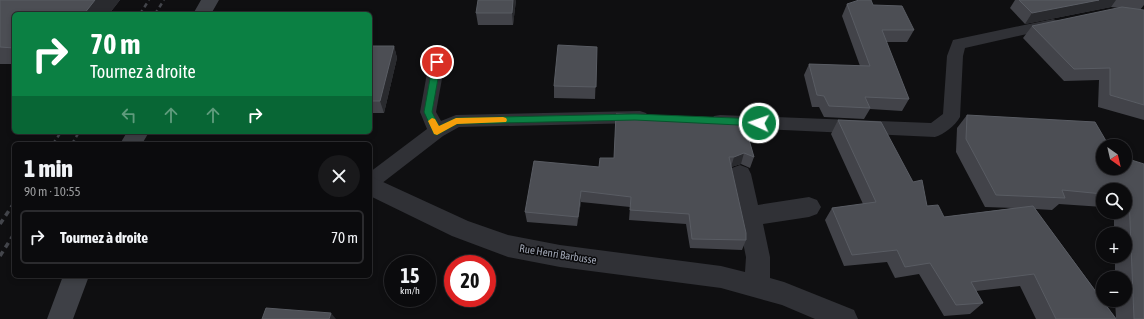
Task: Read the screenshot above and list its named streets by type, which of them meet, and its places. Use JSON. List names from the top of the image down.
{
  "streets": {
    "street": ["Rue Henri Barbusse"]
  },
  "north": "bottom right",
  "page": {
    "turn": ["70 m", "Tournez à droite"],
    "map_buttons": ["+", "−"],
    "heading": ["1 min", "90 m · 10:55"],
    "list": [
      {
        "name": "Tournez à droite",
        "value": "70 m"
      }
    ],
    "speed": "15 km/h",
    "limit": "20"
  }
}
